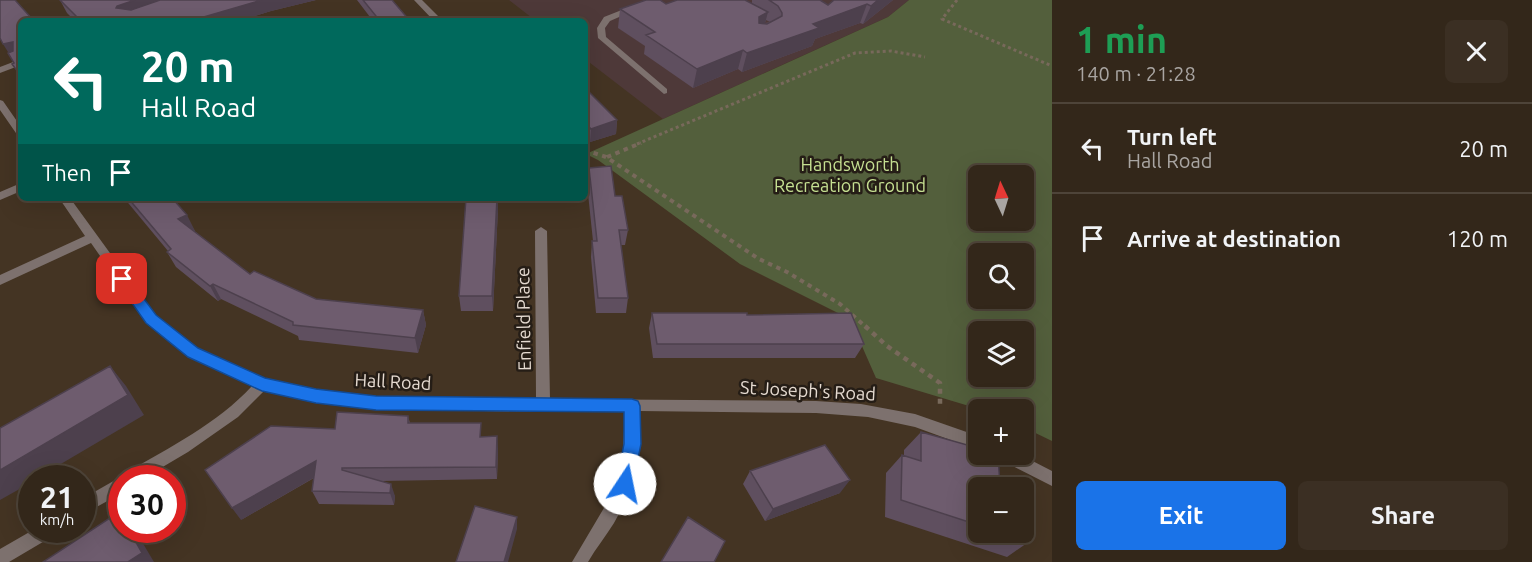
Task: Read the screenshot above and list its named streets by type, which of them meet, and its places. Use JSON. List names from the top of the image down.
{
  "streets": {
    "street": ["Enfield Place", "Hall Road", "St Joseph's Road"]
  },
  "crossings": [
    ["Enfield Place", "Hall Road"],
    ["Hall Road", "St Joseph's Road"]
  ],
  "parks": ["Handsworth Recreation Ground"],
  "north": "top",
  "page": {
    "heading": ["1 min", "140 m · 21:28"],
    "turn": ["20 m", "Hall Road"],
    "list": [
      {
        "name": "Turn left",
        "note": "Hall Road",
        "value": "20 m"
      },
      {
        "name": "Arrive at destination",
        "value": "120 m"
      }
    ],
    "then": "Then",
    "map_buttons": ["+", "−"],
    "speed": "21 km/h",
    "limit": "30",
    "buttons": ["Exit", "Share"]
  }
}
